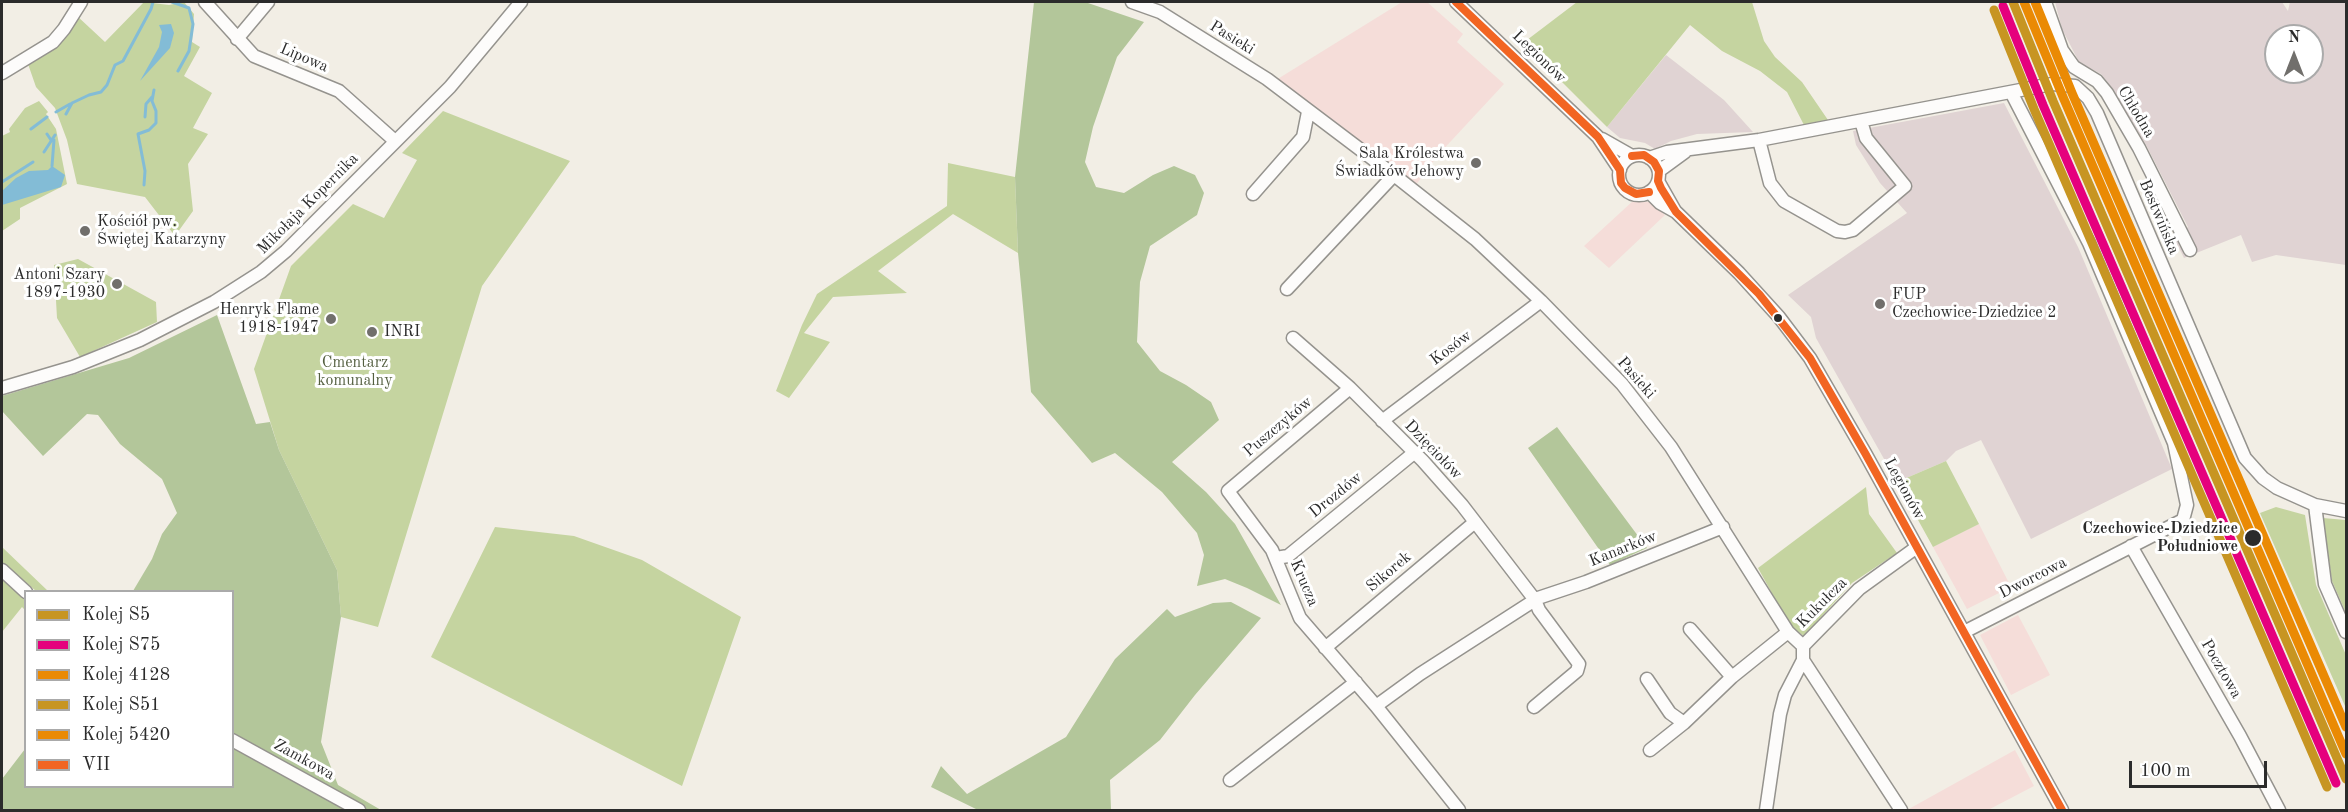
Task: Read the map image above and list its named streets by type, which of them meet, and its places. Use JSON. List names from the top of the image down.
{
  "streets": {
    "street": [
      "Pasieki",
      "Legionów",
      "Lipowa",
      "Chłodna",
      "Mikołaja Kopernika",
      "Bestwińska",
      "Kosów",
      "Puszczyków",
      "Dzięciołów",
      "Drozdów",
      "Kanarków",
      "Sikorek",
      "Dworcowa",
      "Krucza",
      "Kukułcza",
      "Pocztowa",
      "Zamkowa"
    ]
  },
  "crossings": [
    ["Pasieki", "Kosów"],
    ["Pasieki", "Kanarków"],
    ["Pasieki", "Kukułcza"],
    ["Legionów", "Bestwińska"],
    ["Legionów", "Dworcowa"],
    ["Legionów", "Kukułcza"],
    ["Lipowa", "Mikołaja Kopernika"],
    ["Bestwińska", "Dworcowa"],
    ["Kosów", "Dzięciołów"],
    ["Puszczyków", "Dzięciołów"],
    ["Puszczyków", "Krucza"],
    ["Dzięciołów", "Drozdów"],
    ["Dzięciołów", "Kanarków"],
    ["Dzięciołów", "Sikorek"],
    ["Drozdów", "Krucza"],
    ["Kanarków", "Krucza"],
    ["Sikorek", "Krucza"],
    ["Dworcowa", "Pocztowa"]
  ],
  "parks": ["Cmentarz komunalny"],
  "places": [
    "Sala Królestwa Świadków Jehowy",
    "Kościół pw. Świętej Katarzyny",
    "Antoni Szary 1897-1930",
    "FUP Czechowice-Dziedzice 2",
    "Henryk Flame 1918-1947",
    "INRI",
    "Czechowice-Dziedzice Południowe"
  ],
  "lines": [
    "rail line S5",
    "rail line 4128",
    "rail line 5420",
    "transit line VII",
    "rail line S75",
    "rail line S51"
  ],
  "legend": [
    "Kolej S5",
    "Kolej S75",
    "Kolej 4128",
    "Kolej S51",
    "Kolej 5420",
    "VII"
  ],
  "scale_bar": "100 m",
  "north": "top"
}
